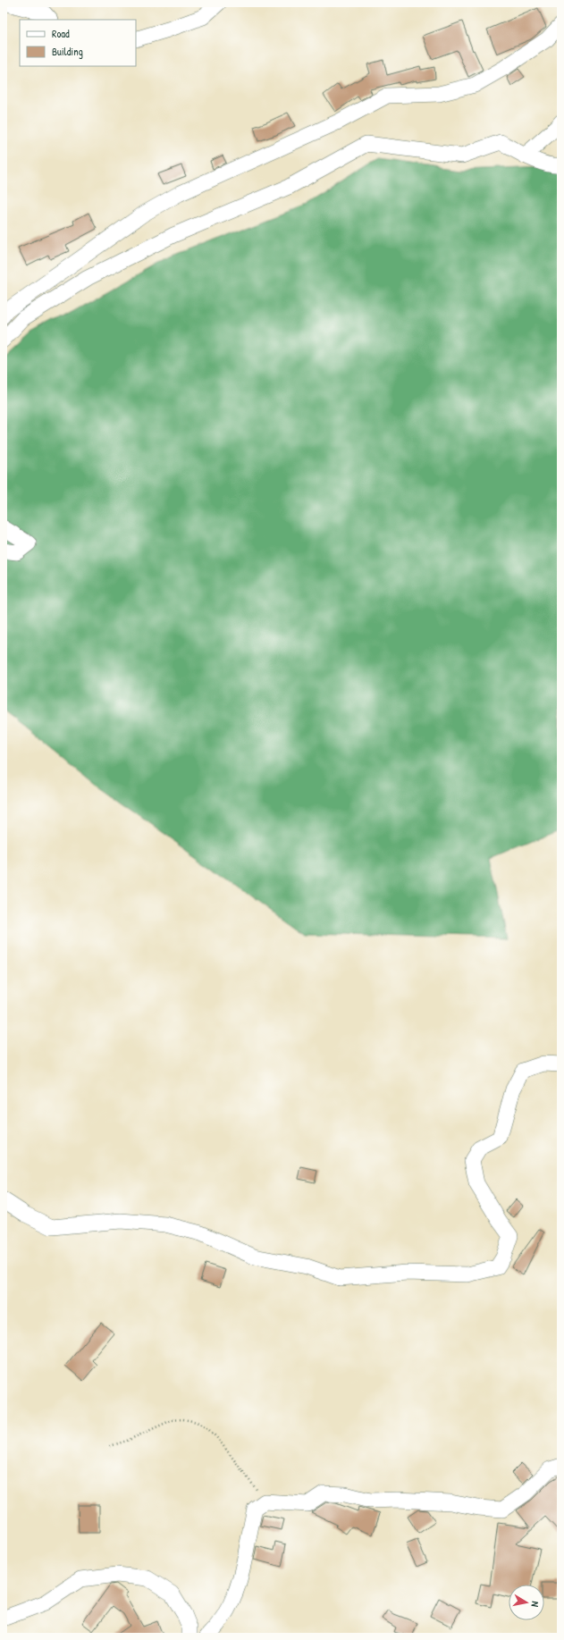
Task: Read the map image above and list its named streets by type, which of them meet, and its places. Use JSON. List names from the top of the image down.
{
  "legend": ["Road", "Building"],
  "north": "right"
}
